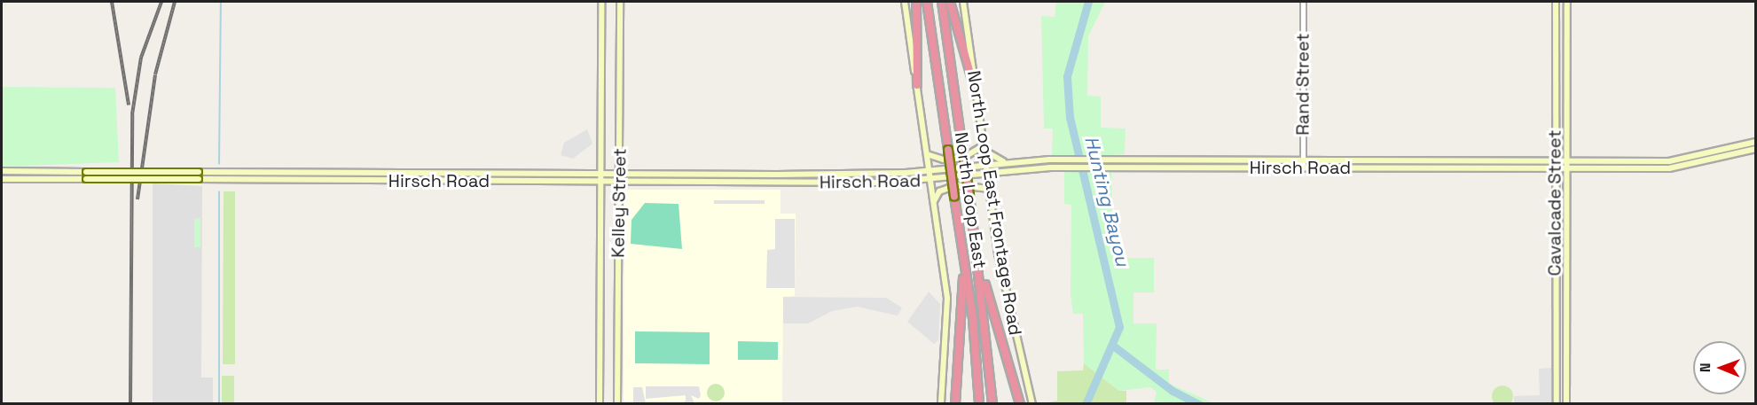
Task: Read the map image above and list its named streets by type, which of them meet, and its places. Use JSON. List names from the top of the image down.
{
  "streets": {
    "highway": ["North Loop East"],
    "main road": [
      "Hirsch Road",
      "Kelley Street",
      "North Loop East Frontage Road",
      "Cavalcade Street"
    ],
    "street": ["Rand Street"]
  },
  "crossings": [
    ["Rand Street", "Hirsch Road"],
    ["Hirsch Road", "Kelley Street"],
    ["Hirsch Road", "North Loop East Frontage Road"],
    ["Hirsch Road", "Cavalcade Street"]
  ],
  "water": ["Hunting Bayou"],
  "north": "left"
}
